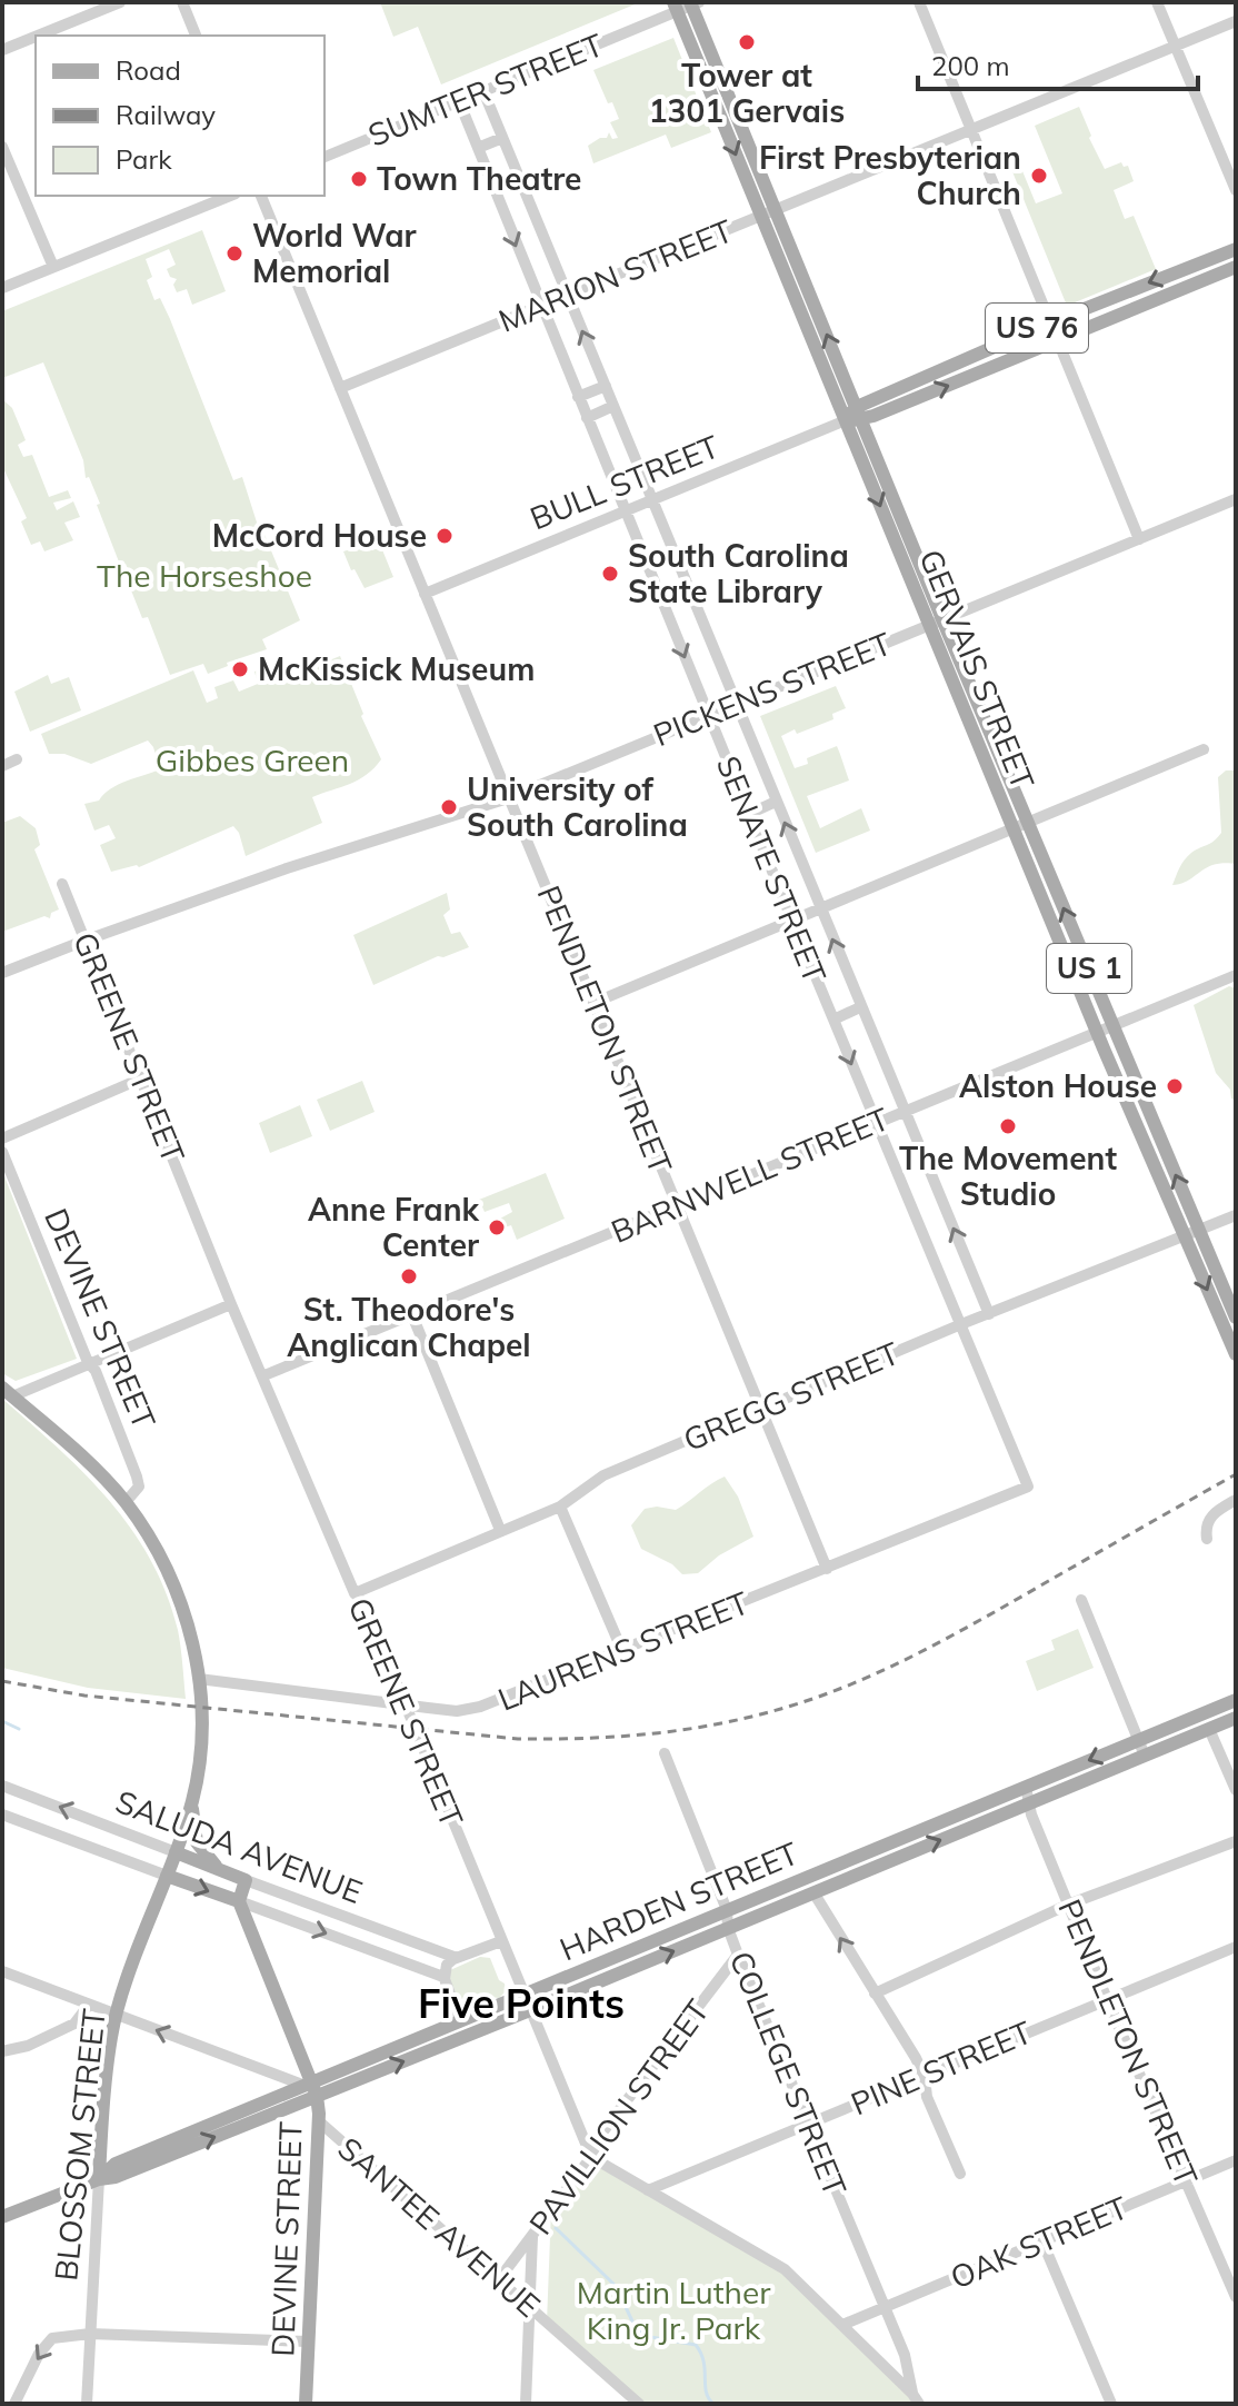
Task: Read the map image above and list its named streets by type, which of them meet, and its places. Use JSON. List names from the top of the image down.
{
  "streets": {
    "main road": [
      "US 76",
      "BULL STREET",
      "GERVAIS STREET",
      "US 1",
      "DEVINE STREET",
      "SALUDA AVENUE",
      "HARDEN STREET",
      "BLOSSOM STREET"
    ],
    "street": [
      "SUMTER STREET",
      "MARION STREET",
      "PICKENS STREET",
      "SENATE STREET",
      "PENDLETON STREET",
      "GREENE STREET",
      "BARNWELL STREET",
      "GREGG STREET",
      "LAURENS STREET",
      "PINE STREET",
      "COLLEGE STREET",
      "PAVILLION STREET",
      "SANTEE AVENUE",
      "OAK STREET"
    ]
  },
  "crossings": [
    ["SUMTER STREET", "GERVAIS STREET"],
    ["SUMTER STREET", "SENATE STREET"],
    ["MARION STREET", "GERVAIS STREET"],
    ["MARION STREET", "SENATE STREET"],
    ["MARION STREET", "PENDLETON STREET"],
    ["BULL STREET", "GERVAIS STREET"],
    ["BULL STREET", "SENATE STREET"],
    ["BULL STREET", "PENDLETON STREET"],
    ["GERVAIS STREET", "PICKENS STREET"],
    ["GERVAIS STREET", "BARNWELL STREET"],
    ["GERVAIS STREET", "GREGG STREET"],
    ["PICKENS STREET", "SENATE STREET"],
    ["PICKENS STREET", "PENDLETON STREET"],
    ["PICKENS STREET", "GREENE STREET"],
    ["SENATE STREET", "BARNWELL STREET"],
    ["SENATE STREET", "GREGG STREET"],
    ["SENATE STREET", "LAURENS STREET"],
    ["PENDLETON STREET", "BARNWELL STREET"],
    ["PENDLETON STREET", "GREGG STREET"],
    ["PENDLETON STREET", "LAURENS STREET"],
    ["PENDLETON STREET", "HARDEN STREET"],
    ["PENDLETON STREET", "PINE STREET"],
    ["PENDLETON STREET", "OAK STREET"],
    ["GREENE STREET", "BARNWELL STREET"],
    ["GREENE STREET", "GREGG STREET"],
    ["GREENE STREET", "LAURENS STREET"],
    ["GREENE STREET", "HARDEN STREET"],
    ["GREENE STREET", "PAVILLION STREET"],
    ["DEVINE STREET", "SALUDA AVENUE"],
    ["DEVINE STREET", "HARDEN STREET"],
    ["DEVINE STREET", "BLOSSOM STREET"],
    ["DEVINE STREET", "SANTEE AVENUE"],
    ["LAURENS STREET", "BLOSSOM STREET"],
    ["SALUDA AVENUE", "BLOSSOM STREET"],
    ["HARDEN STREET", "COLLEGE STREET"],
    ["HARDEN STREET", "BLOSSOM STREET"],
    ["PINE STREET", "COLLEGE STREET"],
    ["COLLEGE STREET", "PAVILLION STREET"],
    ["COLLEGE STREET", "OAK STREET"],
    ["PAVILLION STREET", "SANTEE AVENUE"]
  ],
  "districts": ["Five Points"],
  "parks": ["The Horseshoe", "Gibbes Green", "Martin Luther King Jr. Park"],
  "places": [
    "Tower at 1301 Gervais",
    "First Presbyterian Church",
    "Town Theatre",
    "World War Memorial",
    "McCord House",
    "South Carolina State Library",
    "McKissick Museum",
    "University of South Carolina",
    "Alston House",
    "The Movement Studio",
    "Anne Frank Center",
    "St. Theodore's Anglican Chapel"
  ],
  "legend": ["Road", "Railway", "Park"],
  "scale_bar": "200 m"
}
